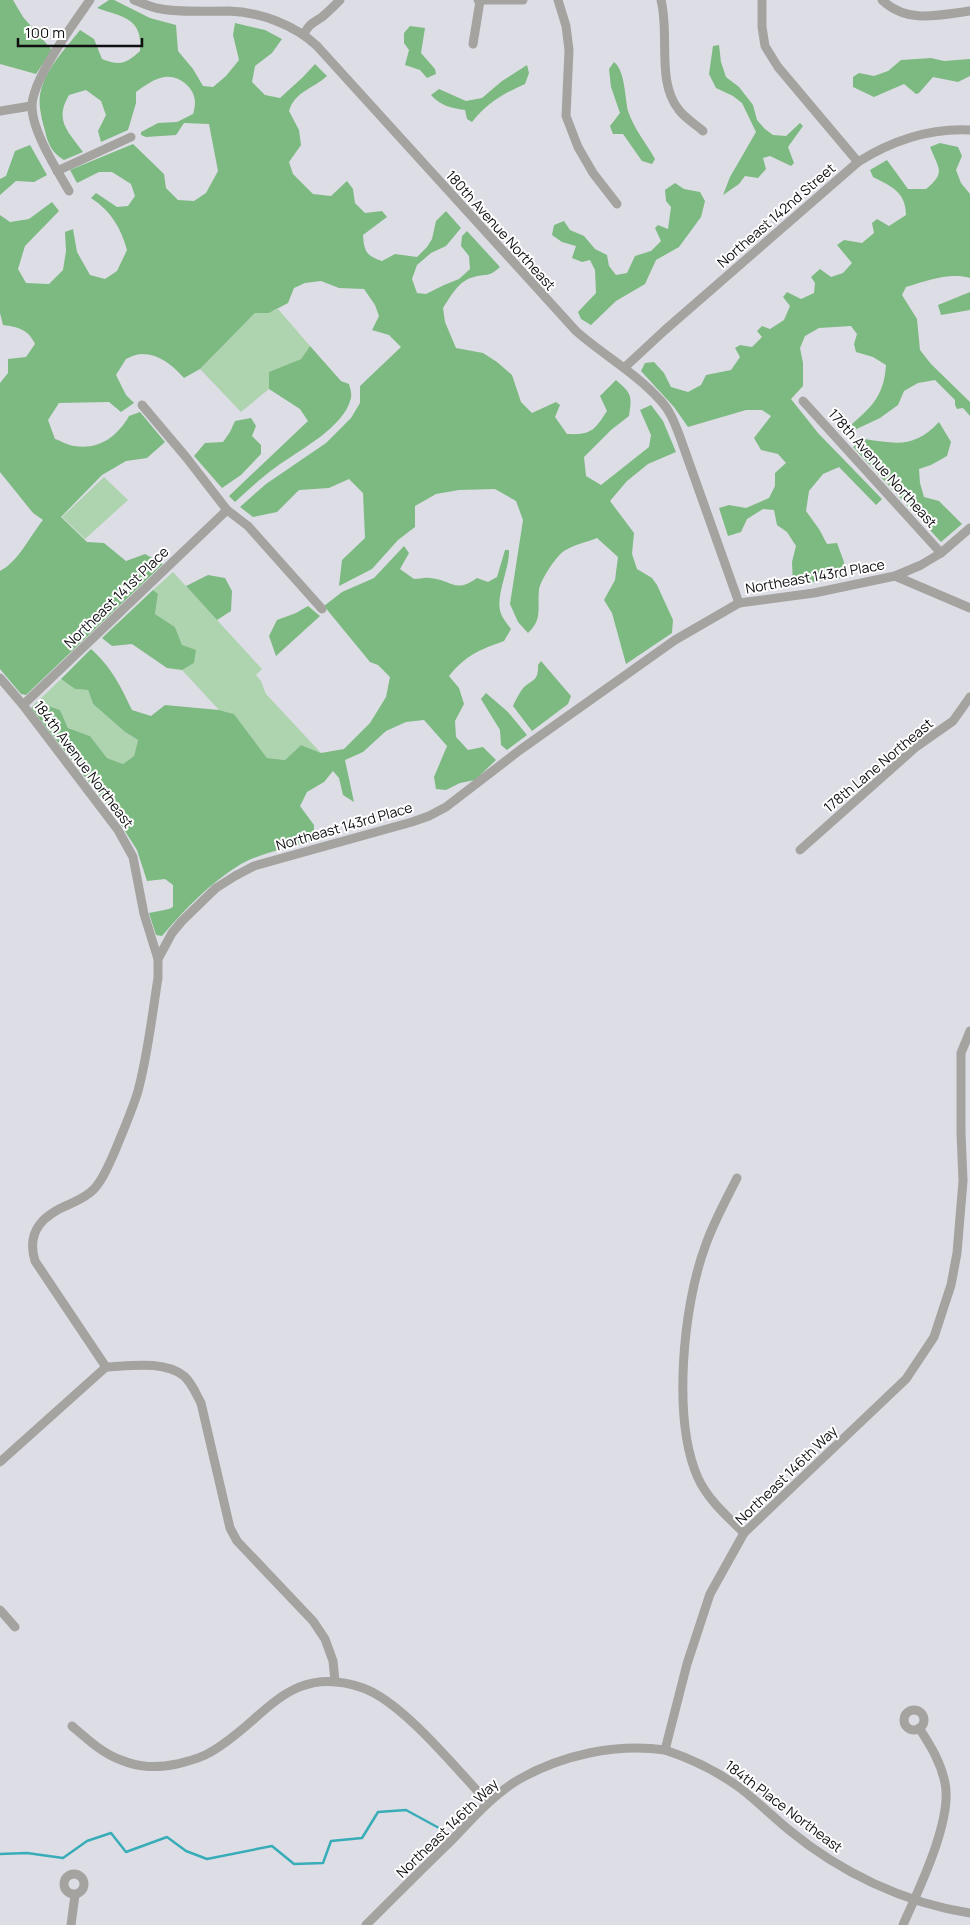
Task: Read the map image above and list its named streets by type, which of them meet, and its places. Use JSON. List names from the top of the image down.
{
  "streets": {
    "street": [
      "Northeast 142nd Street",
      "180th Avenue Northeast",
      "178th Avenue Northeast",
      "Northeast 143rd Place",
      "Northeast 141st Place",
      "184th Avenue Northeast",
      "178th Lane Northeast",
      "Northeast 146th Way",
      "184th Place Northeast"
    ]
  },
  "crossings": [
    ["Northeast 142nd Street", "180th Avenue Northeast"],
    ["180th Avenue Northeast", "Northeast 143rd Place"],
    ["178th Avenue Northeast", "Northeast 143rd Place"],
    ["Northeast 143rd Place", "184th Avenue Northeast"],
    ["Northeast 141st Place", "184th Avenue Northeast"],
    ["Northeast 146th Way", "184th Place Northeast"]
  ],
  "scale_bar": "100 m"
}
